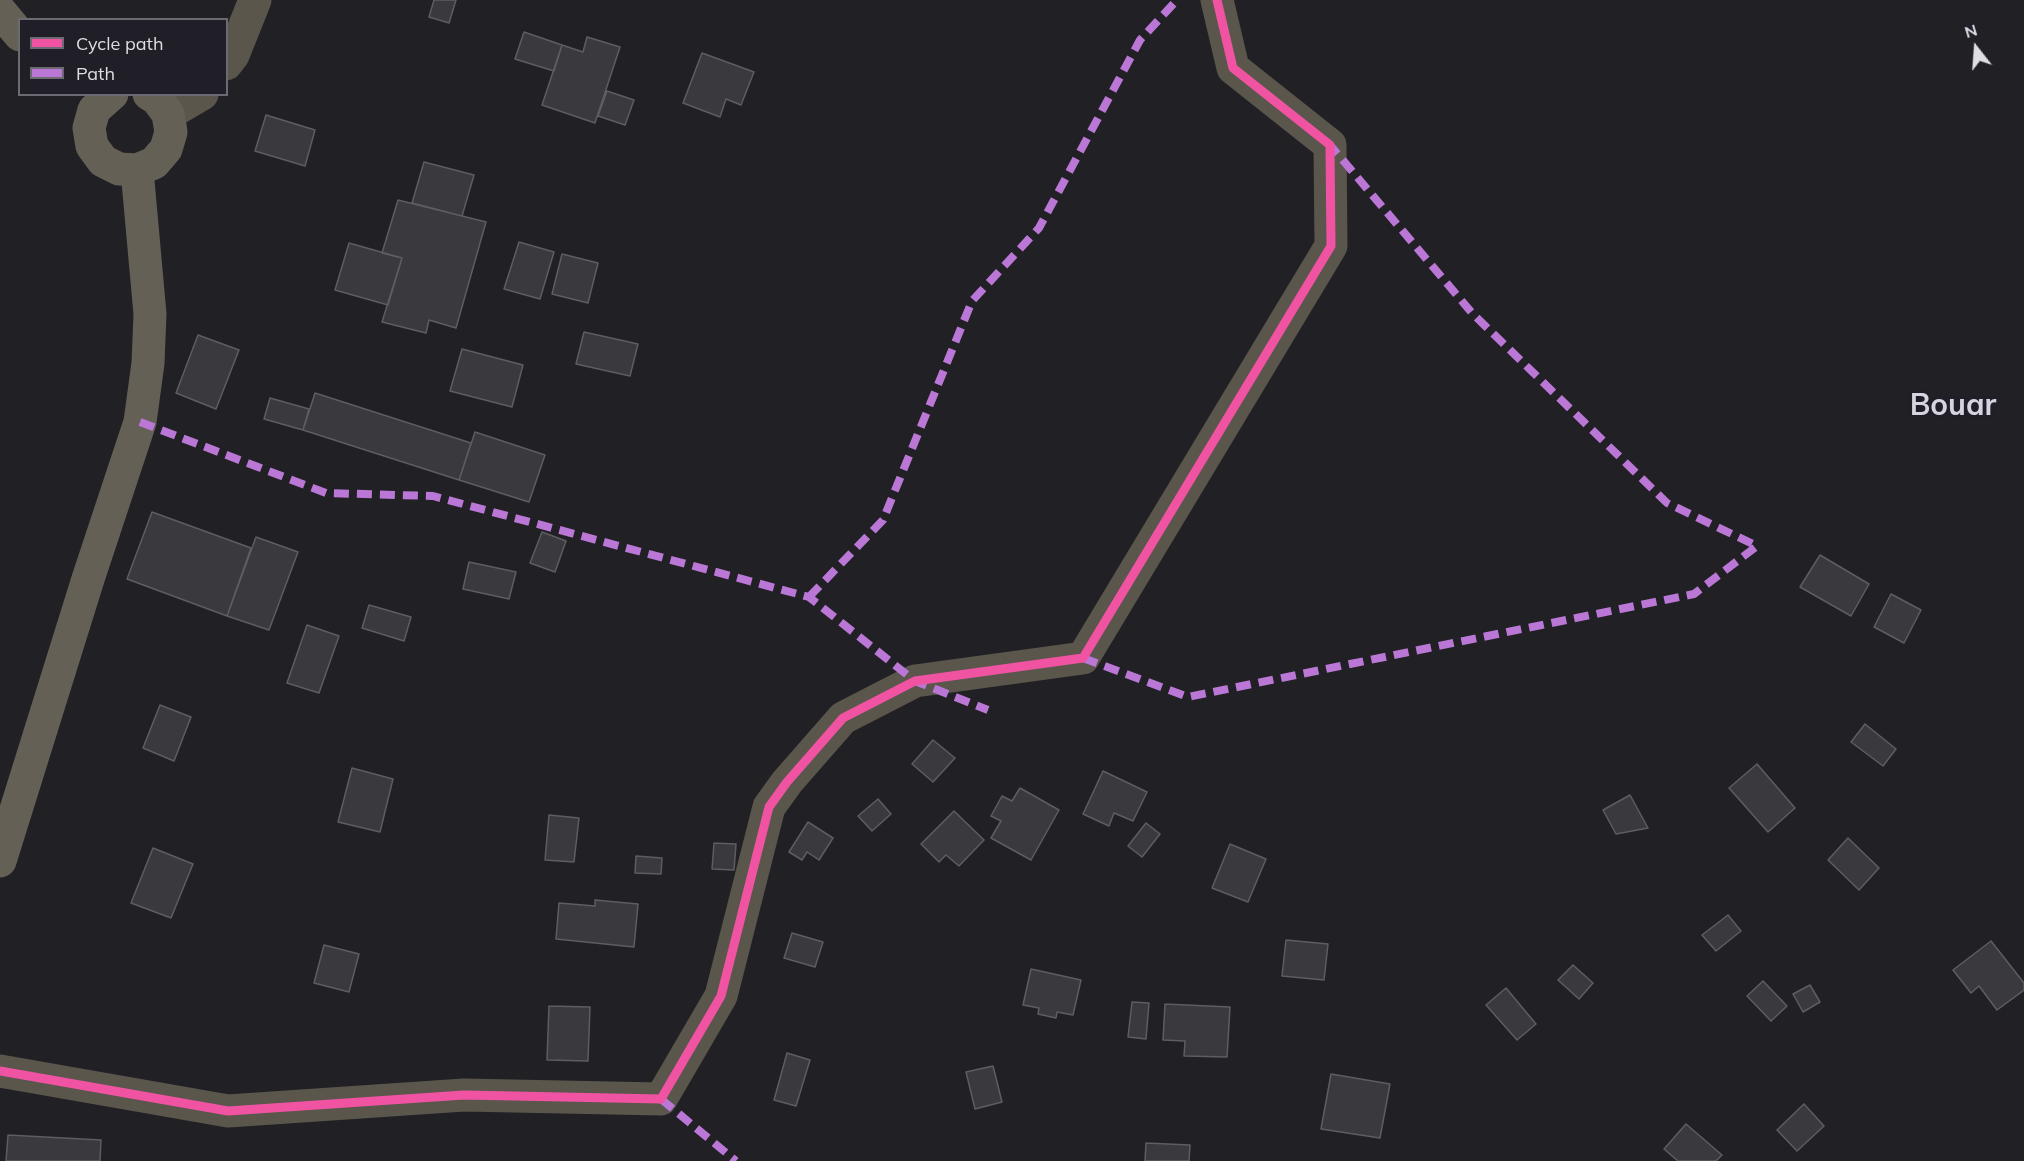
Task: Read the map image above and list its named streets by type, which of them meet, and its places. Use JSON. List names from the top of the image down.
{
  "districts": ["Bouar"],
  "legend": ["Cycle path", "Path"],
  "north": "top"
}
